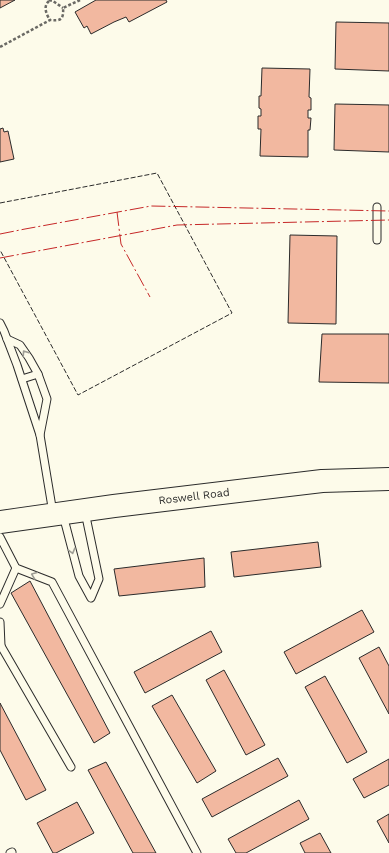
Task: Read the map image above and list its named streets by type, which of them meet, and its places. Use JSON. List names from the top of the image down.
{
  "streets": {
    "main road": ["Roswell Road"]
  }
}
